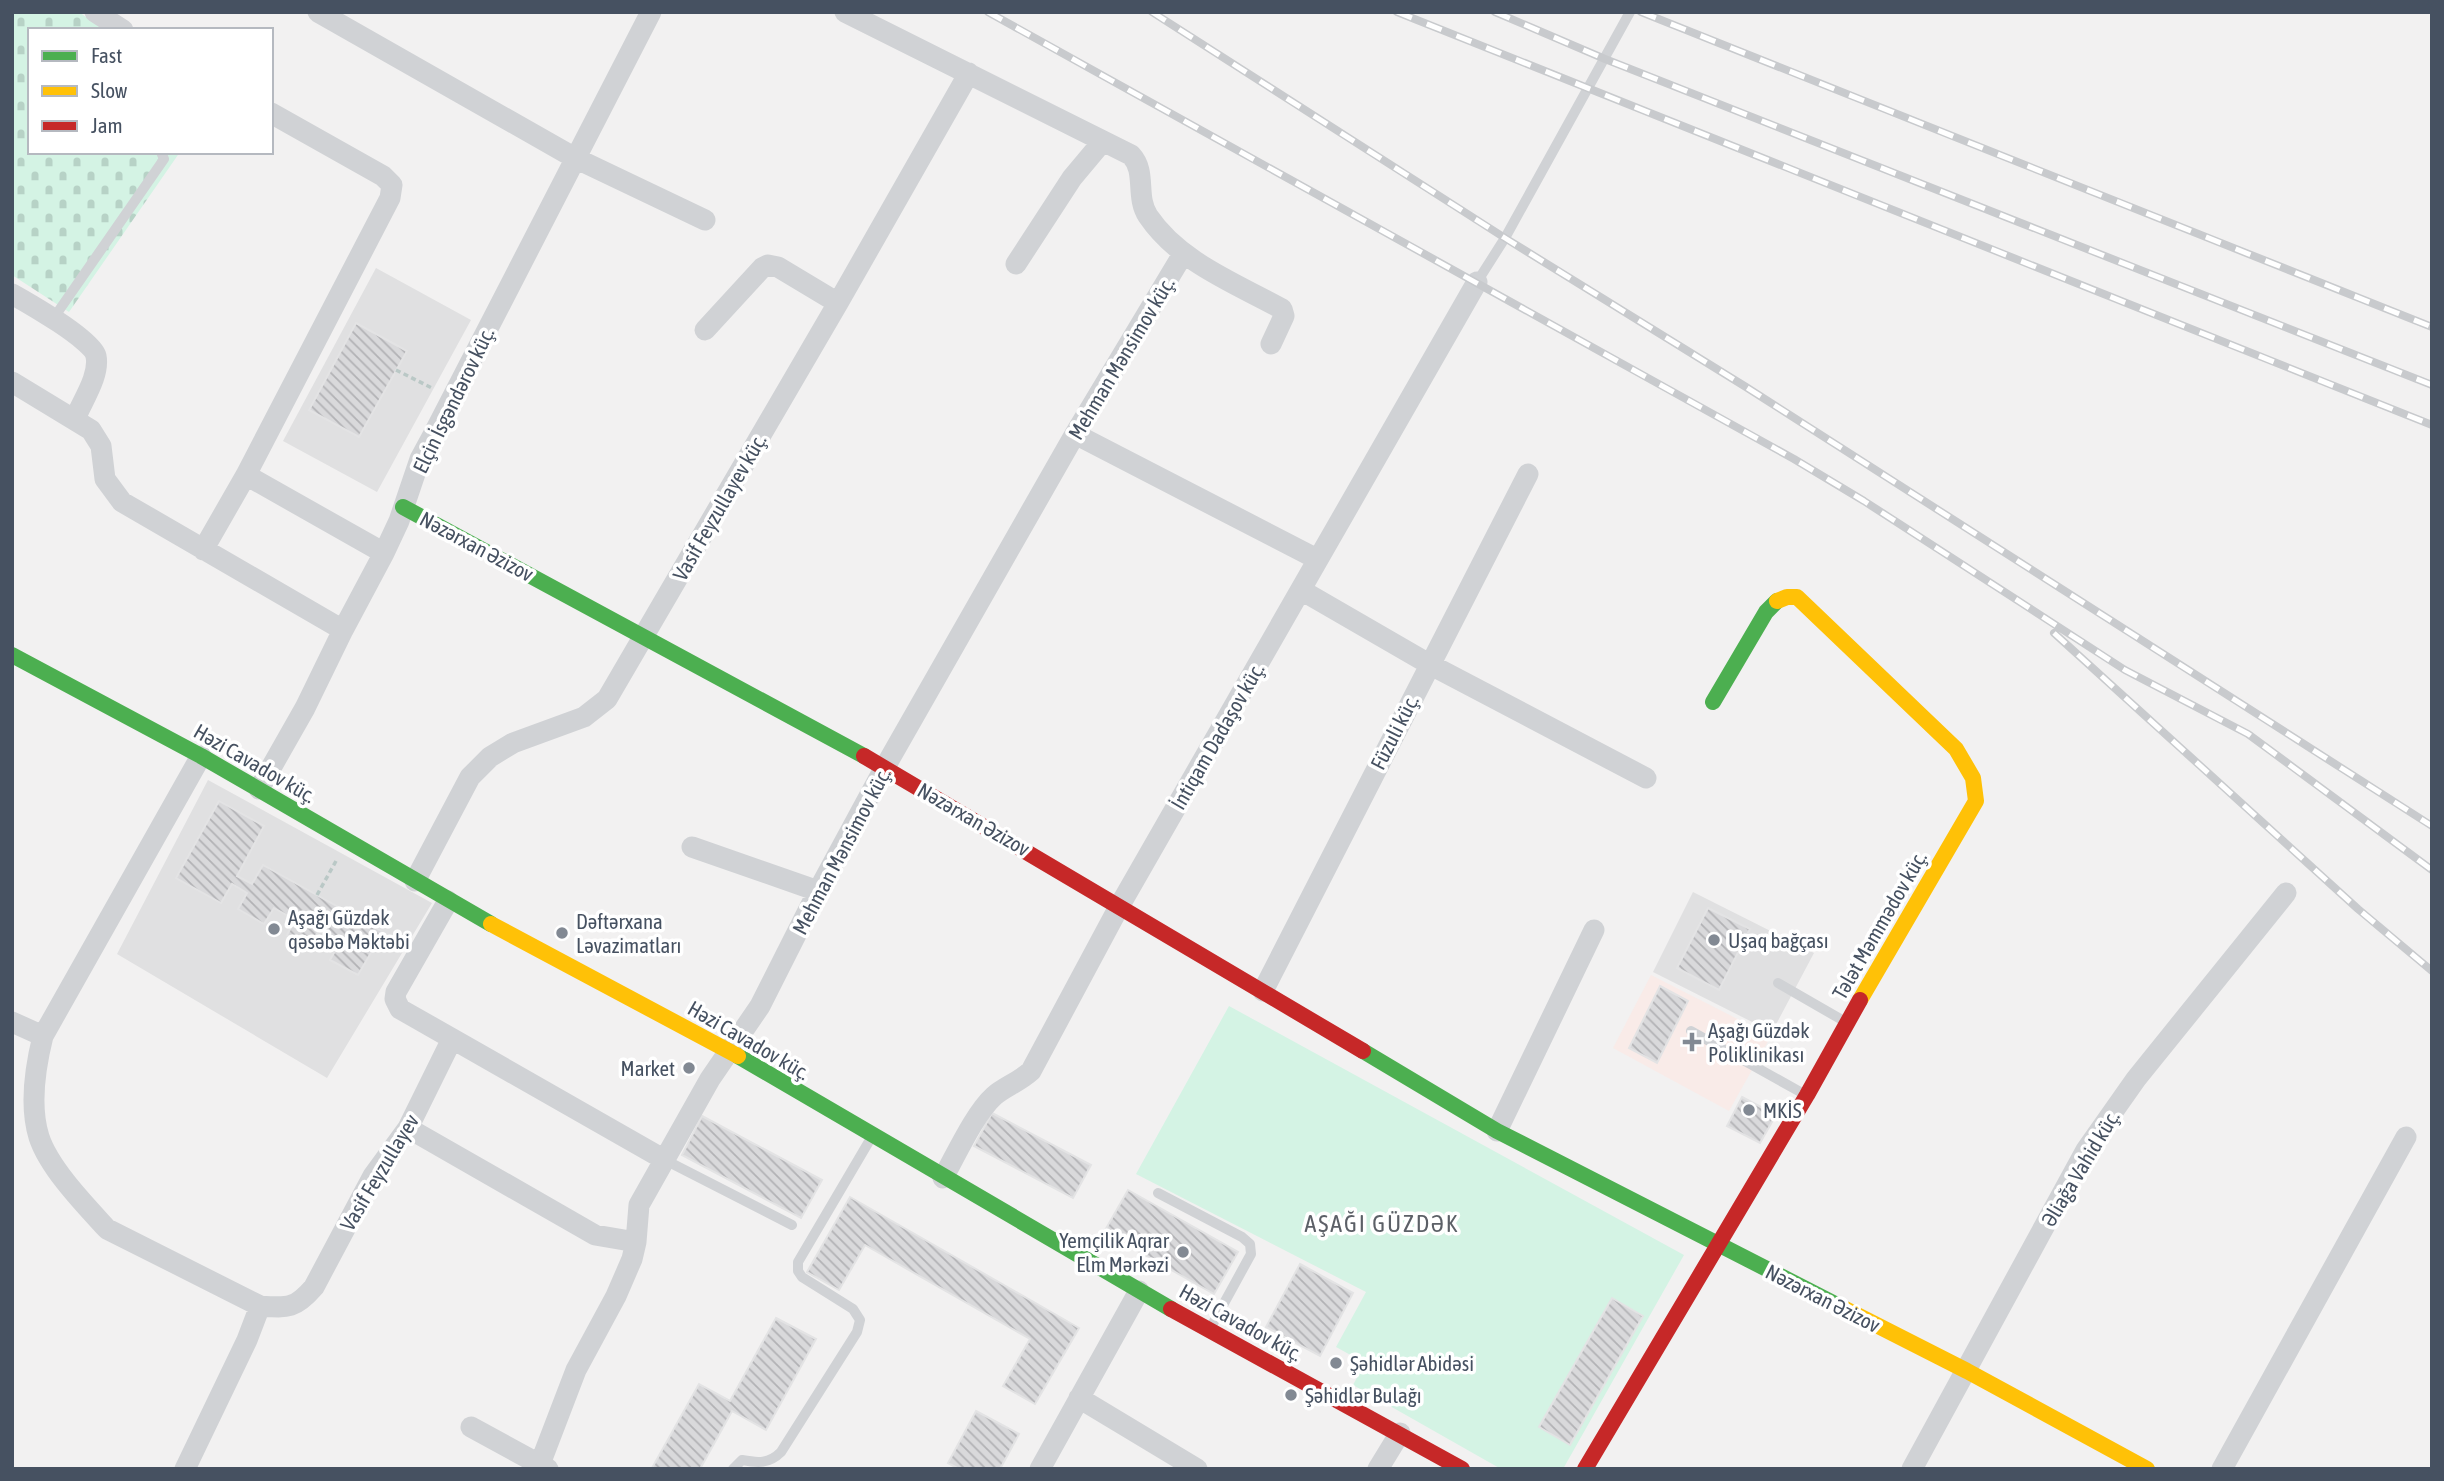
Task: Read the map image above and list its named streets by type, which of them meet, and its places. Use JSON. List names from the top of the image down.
{
  "streets": {
    "street": [
      "Mehman Mənsimov küç.",
      "Elçin İsgəndərov küç.",
      "Vasif Feyzullayev küç.",
      "Nəzərxan Əzizov",
      "Füzuli küç.",
      "İntiqam Dadaşov küç.",
      "Həzi Cavadov küç.",
      "Tələt Məmmədov küç.",
      "Əliağa Vahid küç.",
      "Vasif Feyzullayev"
    ]
  },
  "crossings": [
    ["Mehman Mənsimov küç.", "Nəzərxan Əzizov"],
    ["Mehman Mənsimov küç.", "Həzi Cavadov küç."],
    ["Elçin İsgəndərov küç.", "Nəzərxan Əzizov"],
    ["Elçin İsgəndərov küç.", "Həzi Cavadov küç."],
    ["Vasif Feyzullayev küç.", "Nəzərxan Əzizov"],
    ["Vasif Feyzullayev küç.", "Həzi Cavadov küç."],
    ["Nəzərxan Əzizov", "Füzuli küç."],
    ["Nəzərxan Əzizov", "İntiqam Dadaşov küç."],
    ["Nəzərxan Əzizov", "Tələt Məmmədov küç."],
    ["Nəzərxan Əzizov", "Əliağa Vahid küç."],
    ["İntiqam Dadaşov küç.", "Həzi Cavadov küç."]
  ],
  "districts": ["AŞAĞI GÜZDƏK"],
  "places": {
    "other": [
      "Aşağı Güzdək qəsəbə Məktəbi",
      "Dəftərxana Ləvazimatları",
      "Uşaq bağçası",
      "Market",
      "MKİS",
      "Yemçilik Aqrar Elm Mərkəzi",
      "Şəhidlər Abidəsi",
      "Şəhidlər Bulağı"
    ],
    "health": ["Aşağı Güzdək Poliklinikası"]
  },
  "legend": ["Fast", "Slow", "Jam"]
}
